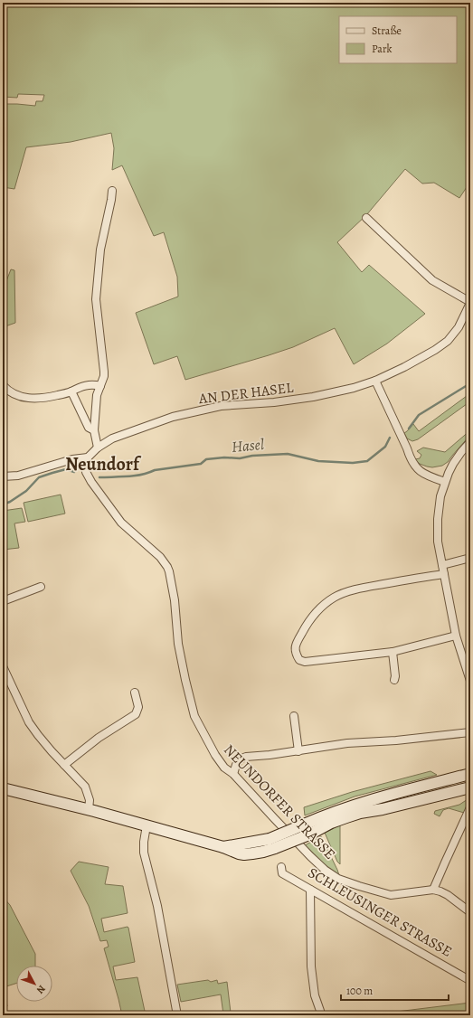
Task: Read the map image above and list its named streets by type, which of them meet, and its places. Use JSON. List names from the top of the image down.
{
  "streets": {
    "street": ["AN DER HASEL", "NEUNDORFER STRASSE", "SCHLEUSINGER STRASSE"]
  },
  "crossings": [
    ["AN DER HASEL", "NEUNDORFER STRASSE"]
  ],
  "districts": ["Neundorf"],
  "water": ["Hasel"],
  "legend": ["Straße", "Park"],
  "scale_bar": "100 m",
  "north": "bottom right"
}
